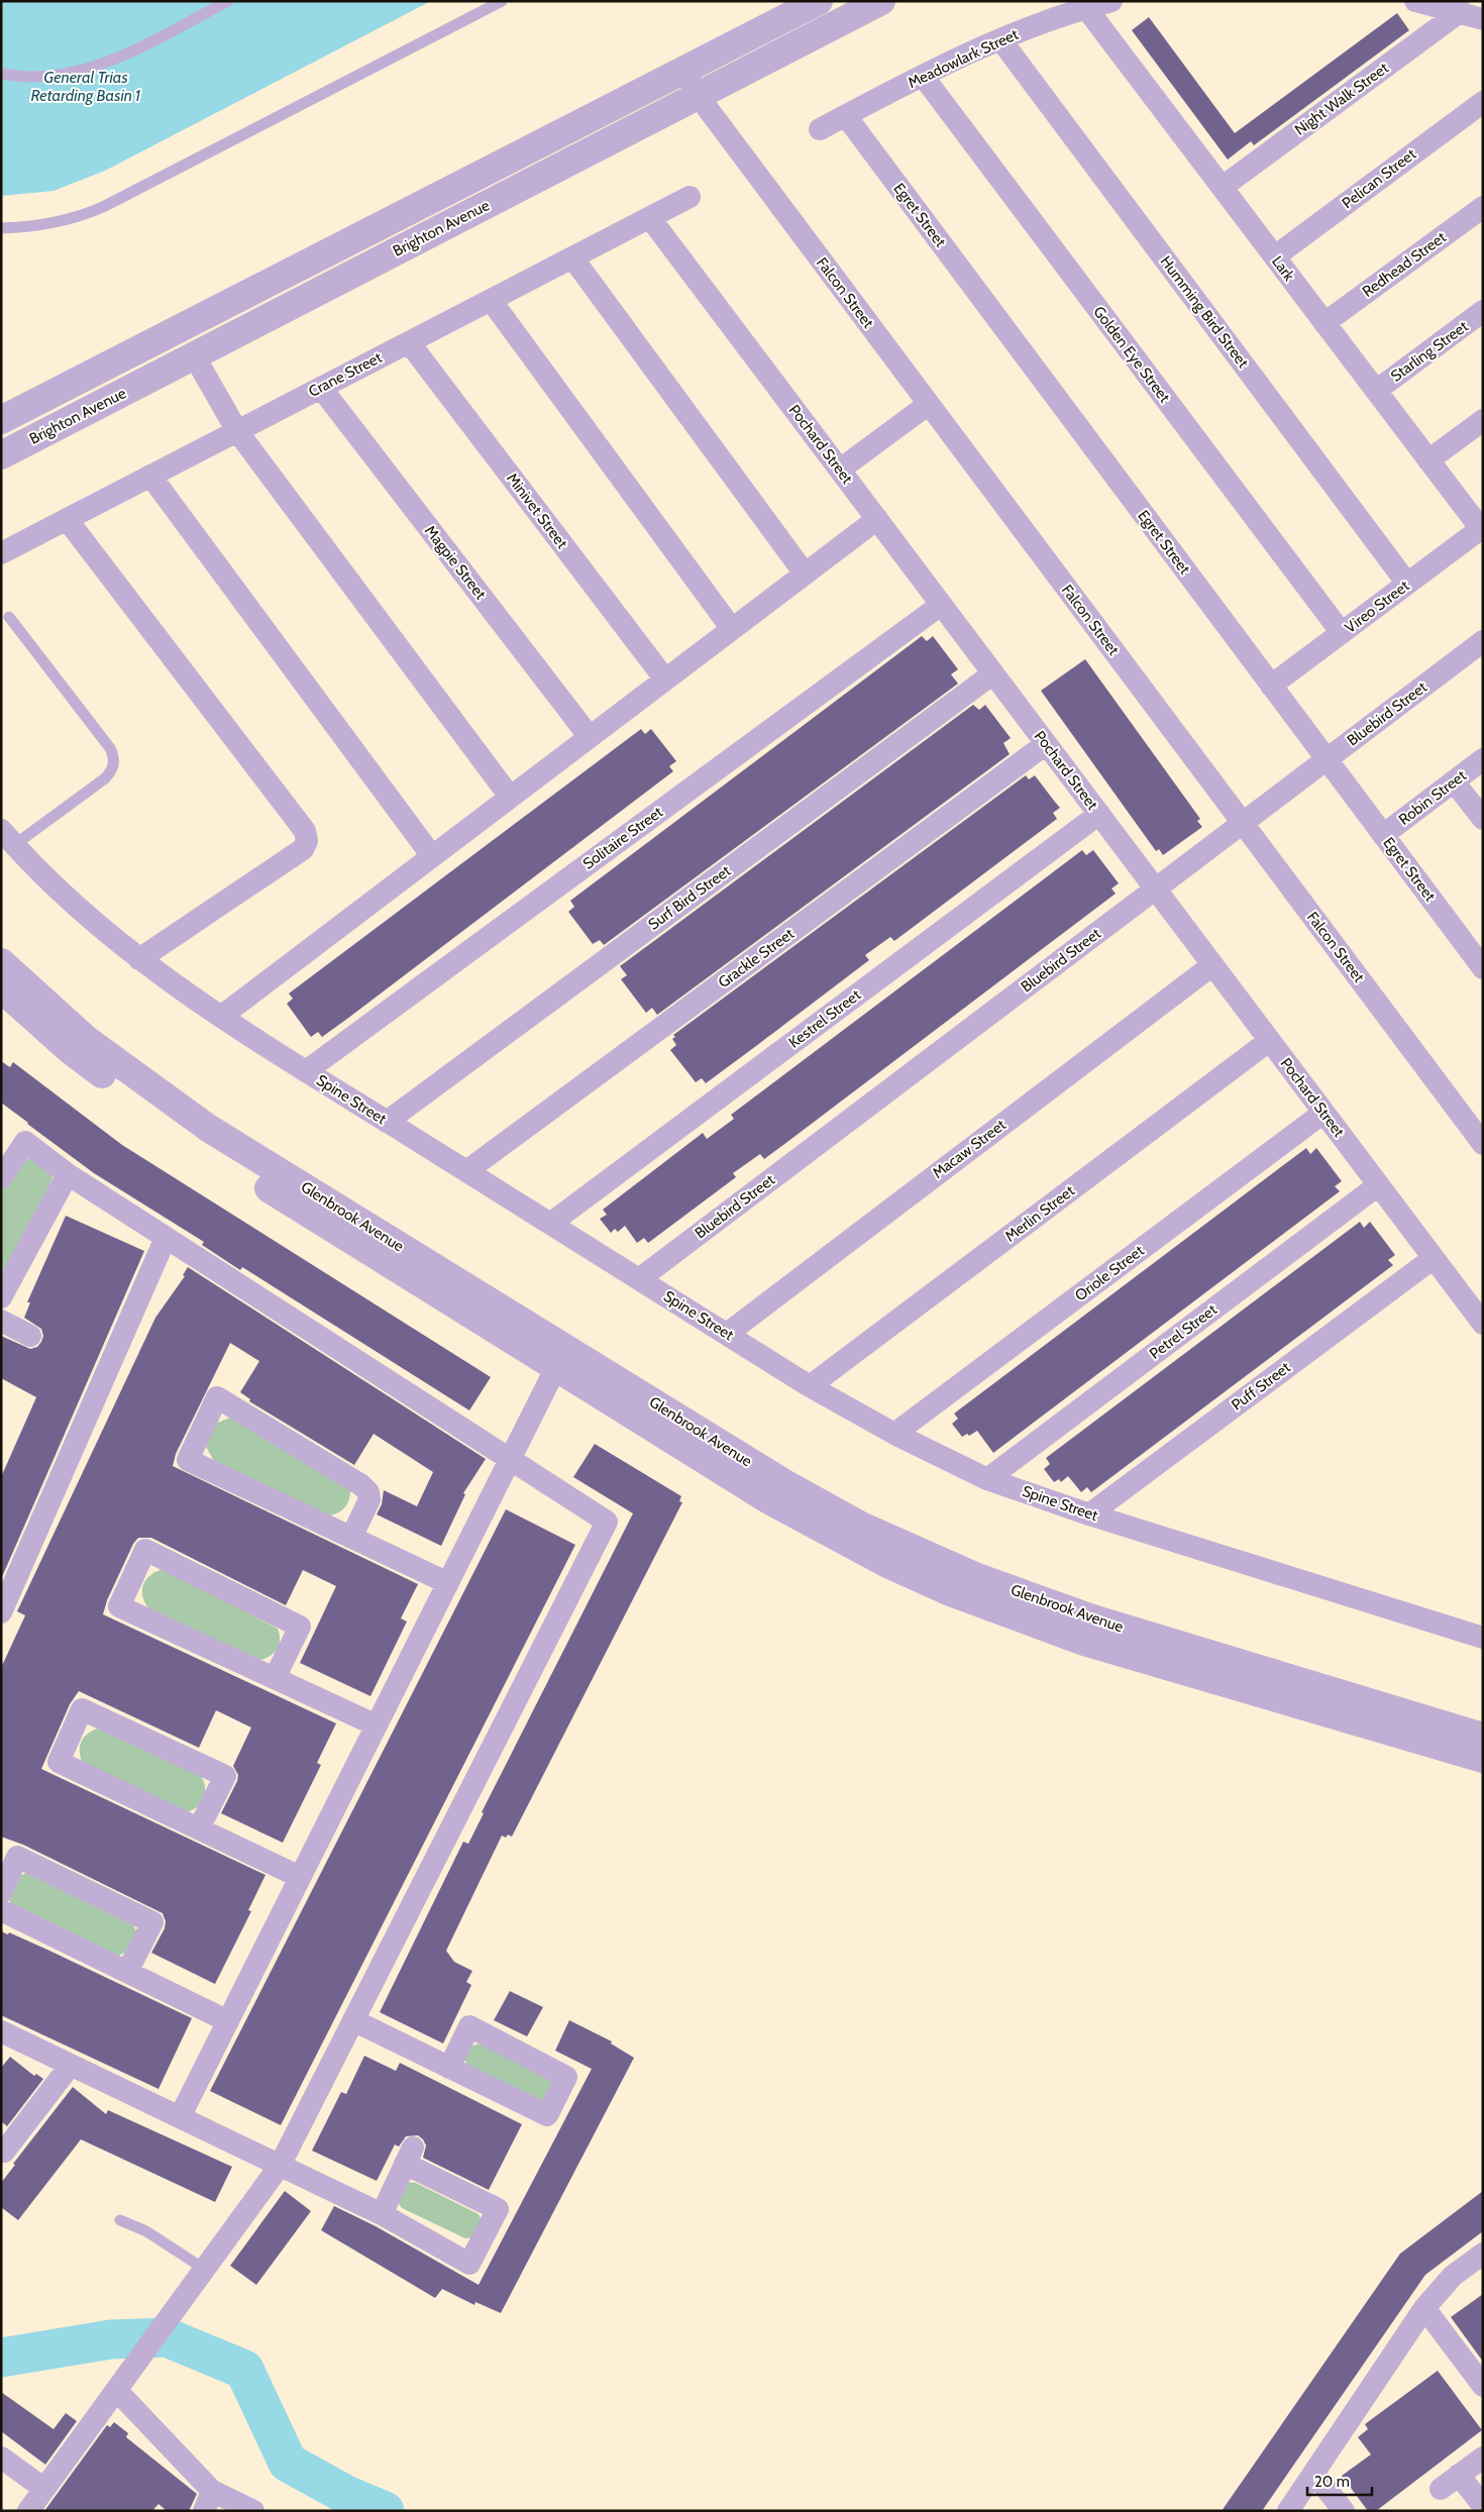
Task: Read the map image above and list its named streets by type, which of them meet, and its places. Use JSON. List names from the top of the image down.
{
  "streets": {
    "street": [
      "Meadowlark Street",
      "Night Walk Street",
      "Pelican Street",
      "Egret Street",
      "Brighton Avenue",
      "Redhead Street",
      "Lark",
      "Falcon Street",
      "Humming Bird Street",
      "Starling Street",
      "Golden Eye Street",
      "Crane Street",
      "Pochard Street",
      "Minivet Street",
      "Magpie Street",
      "Vireo Street",
      "Bluebird Street",
      "Robin Street",
      "Solitaire Street",
      "Surf Bird Street",
      "Grackle Street",
      "Kestrel Street",
      "Spine Street",
      "Macaw Street",
      "Merlin Street",
      "Glenbrook Avenue",
      "Oriole Street",
      "Petrel Street",
      "Puff Street"
    ]
  },
  "crossings": [
    ["Meadowlark Street", "Egret Street"],
    ["Meadowlark Street", "Lark"],
    ["Meadowlark Street", "Humming Bird Street"],
    ["Meadowlark Street", "Golden Eye Street"],
    ["Night Walk Street", "Lark"],
    ["Pelican Street", "Lark"],
    ["Egret Street", "Vireo Street"],
    ["Egret Street", "Bluebird Street"],
    ["Egret Street", "Robin Street"],
    ["Brighton Avenue", "Falcon Street"],
    ["Redhead Street", "Lark"],
    ["Lark", "Starling Street"],
    ["Lark", "Vireo Street"],
    ["Falcon Street", "Bluebird Street"],
    ["Humming Bird Street", "Vireo Street"],
    ["Golden Eye Street", "Vireo Street"],
    ["Crane Street", "Pochard Street"],
    ["Crane Street", "Minivet Street"],
    ["Crane Street", "Magpie Street"],
    ["Pochard Street", "Bluebird Street"],
    ["Pochard Street", "Solitaire Street"],
    ["Pochard Street", "Surf Bird Street"],
    ["Pochard Street", "Grackle Street"],
    ["Pochard Street", "Kestrel Street"],
    ["Pochard Street", "Macaw Street"],
    ["Pochard Street", "Merlin Street"],
    ["Pochard Street", "Oriole Street"],
    ["Pochard Street", "Petrel Street"],
    ["Pochard Street", "Puff Street"],
    ["Bluebird Street", "Spine Street"],
    ["Solitaire Street", "Spine Street"],
    ["Surf Bird Street", "Spine Street"],
    ["Grackle Street", "Spine Street"],
    ["Kestrel Street", "Spine Street"],
    ["Spine Street", "Macaw Street"],
    ["Spine Street", "Merlin Street"],
    ["Spine Street", "Oriole Street"],
    ["Spine Street", "Petrel Street"],
    ["Spine Street", "Puff Street"]
  ],
  "water": ["General Trias Retarding Basin 1"],
  "scale_bar": "20 m"
}
